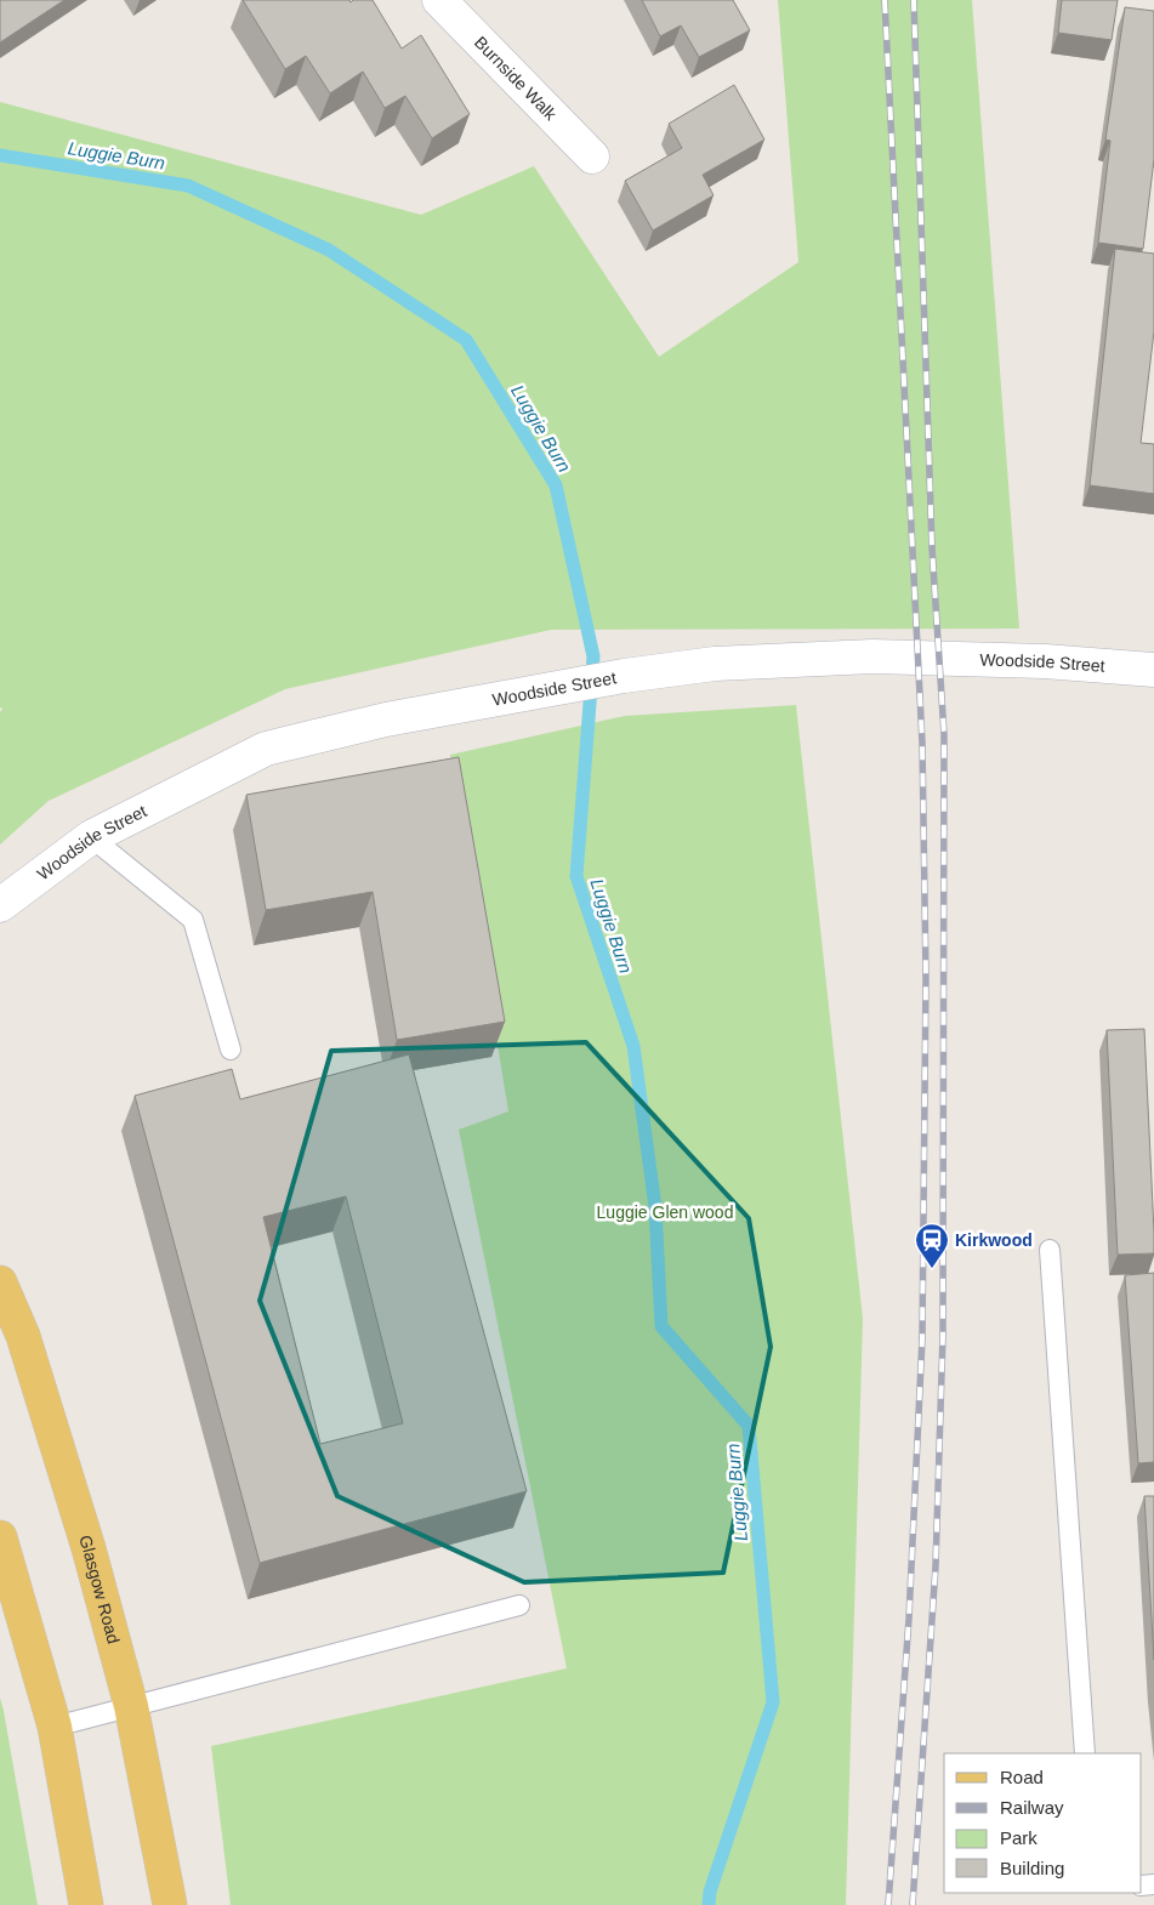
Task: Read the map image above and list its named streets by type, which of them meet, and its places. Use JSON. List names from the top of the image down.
{
  "streets": {
    "main road": ["Glasgow Road"],
    "street": ["Burnside Walk", "Woodside Street"]
  },
  "water": ["Luggie Burn"],
  "parks": ["Luggie Glen wood"],
  "places": {
    "station": ["Kirkwood"]
  },
  "legend": [
    "Road",
    "Railway",
    "Park",
    "Building"
  ]
}
